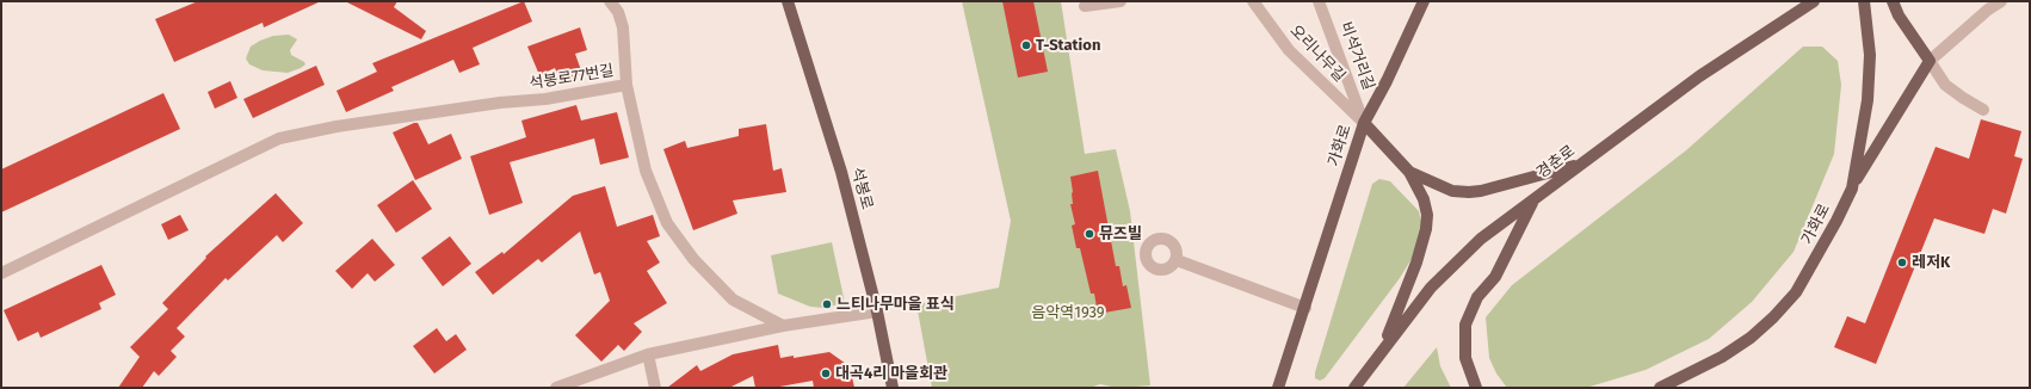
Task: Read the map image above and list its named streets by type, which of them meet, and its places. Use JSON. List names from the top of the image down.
{
  "streets": {
    "main road": ["가화로", "경춘로", "석봉로"],
    "street": ["오리나무길", "비석거리길", "석봉로77번길"]
  },
  "crossings": [
    ["오리나무길", "비석거리길"],
    ["오리나무길", "가화로"],
    ["비석거리길", "가화로"]
  ],
  "parks": ["음악역1939"],
  "places": [
    "T-Station",
    "뮤즈빌",
    "레저K",
    "느티나무마을 표식",
    "대곡4리 마을회관"
  ]
}
